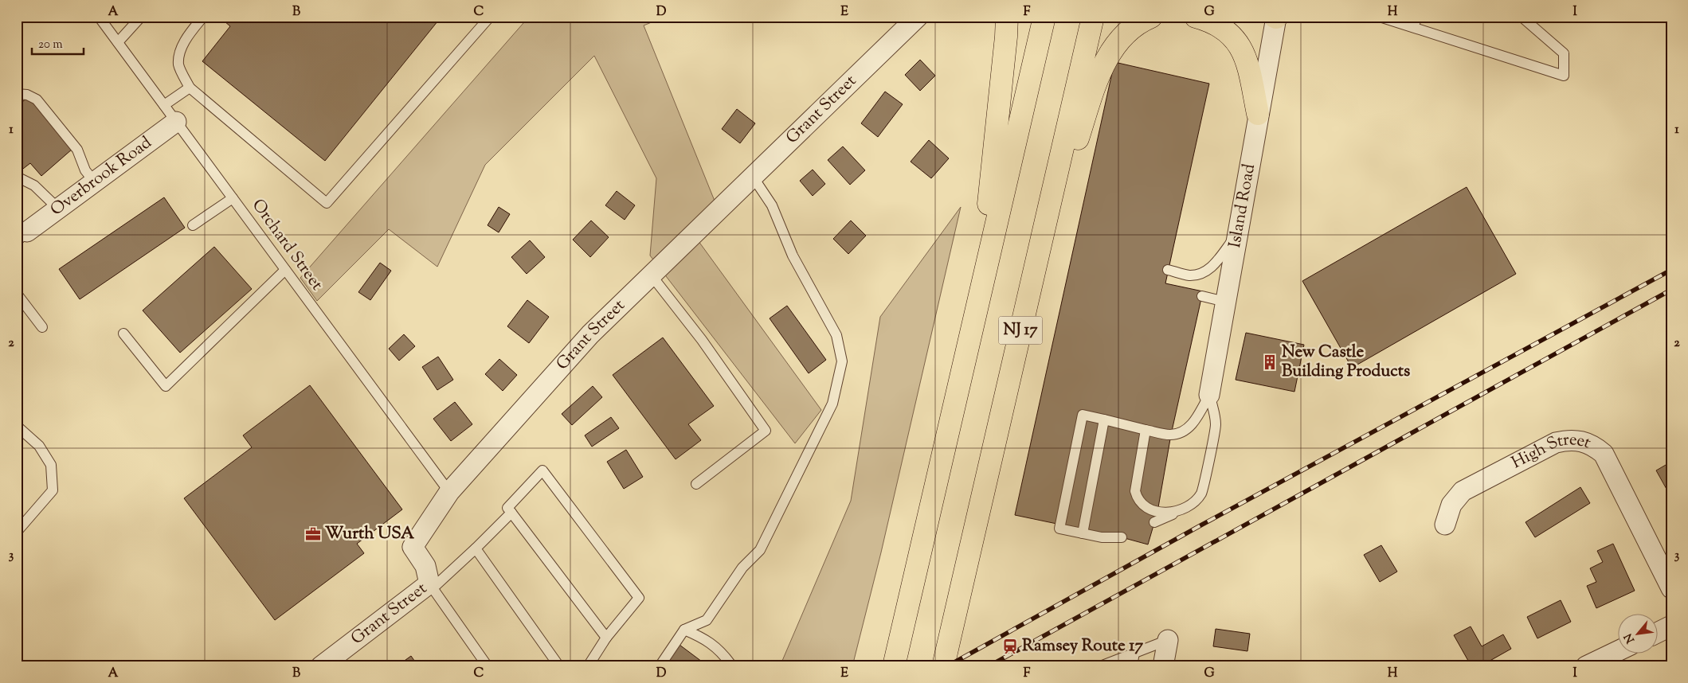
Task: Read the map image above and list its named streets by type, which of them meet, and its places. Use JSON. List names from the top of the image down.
{
  "streets": {
    "highway": ["NJ 17"],
    "street": [
      "Grant Street",
      "Overbrook Road",
      "Island Road",
      "High Street"
    ],
    "lane": ["Orchard Street"]
  },
  "crossings": [
    ["Grant Street", "Orchard Street"],
    ["Overbrook Road", "Orchard Street"]
  ],
  "places": {
    "building": ["New Castle Building Products"],
    "office": ["Wurth USA"],
    "station": ["Ramsey Route 17"]
  },
  "scale_bar": "20 m",
  "north": "bottom left",
  "grid": {
    "columns": [
      "A",
      "B",
      "C",
      "D",
      "E",
      "F",
      "G",
      "H",
      "I"
    ],
    "rows": ["1", "2", "3"]
  }
}
